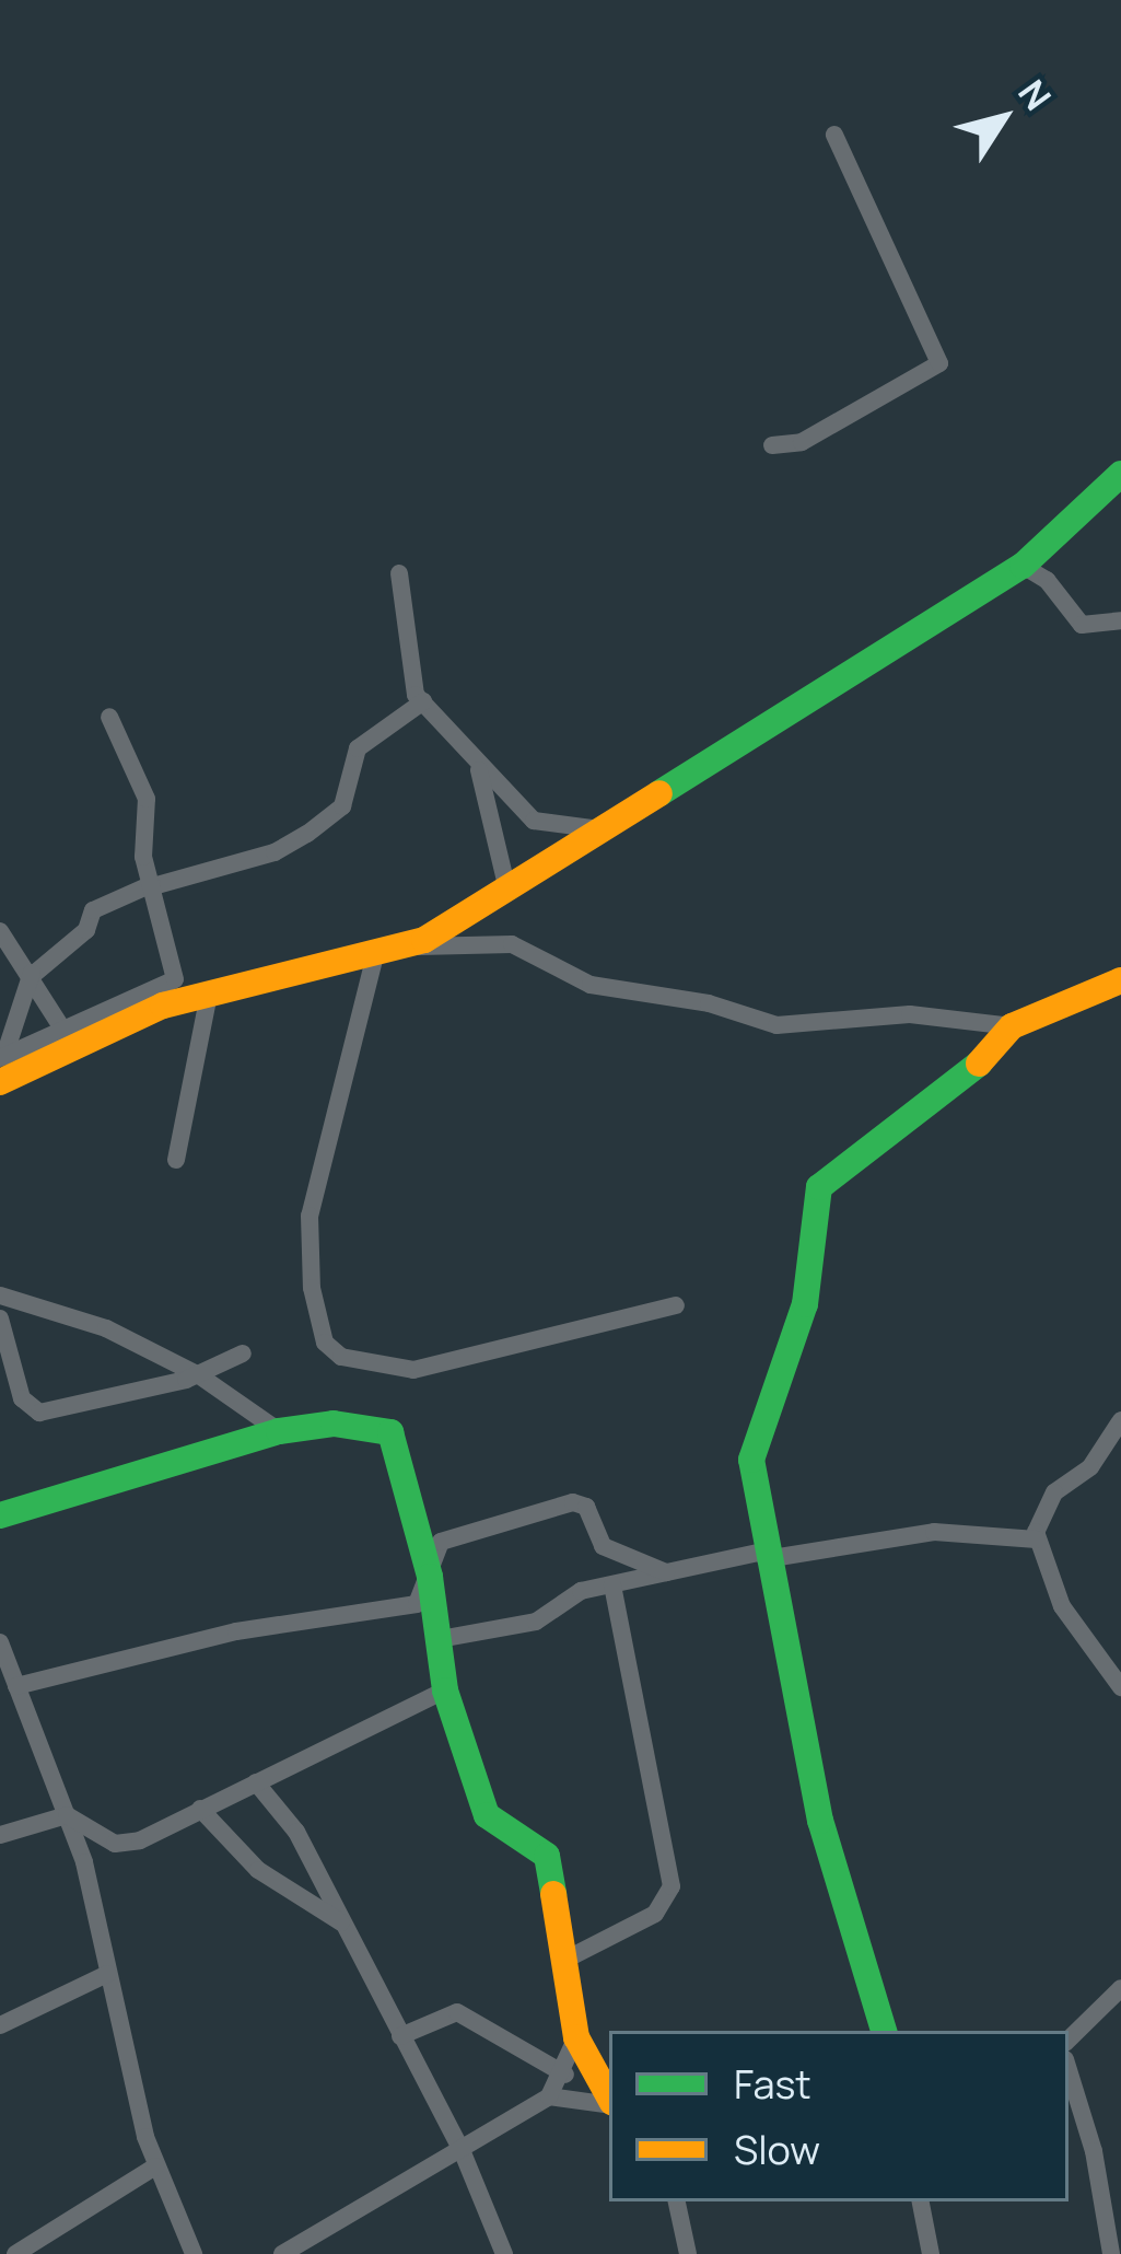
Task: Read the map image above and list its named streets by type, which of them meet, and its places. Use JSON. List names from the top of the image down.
{
  "legend": ["Fast", "Slow"],
  "north": "top right"
}
